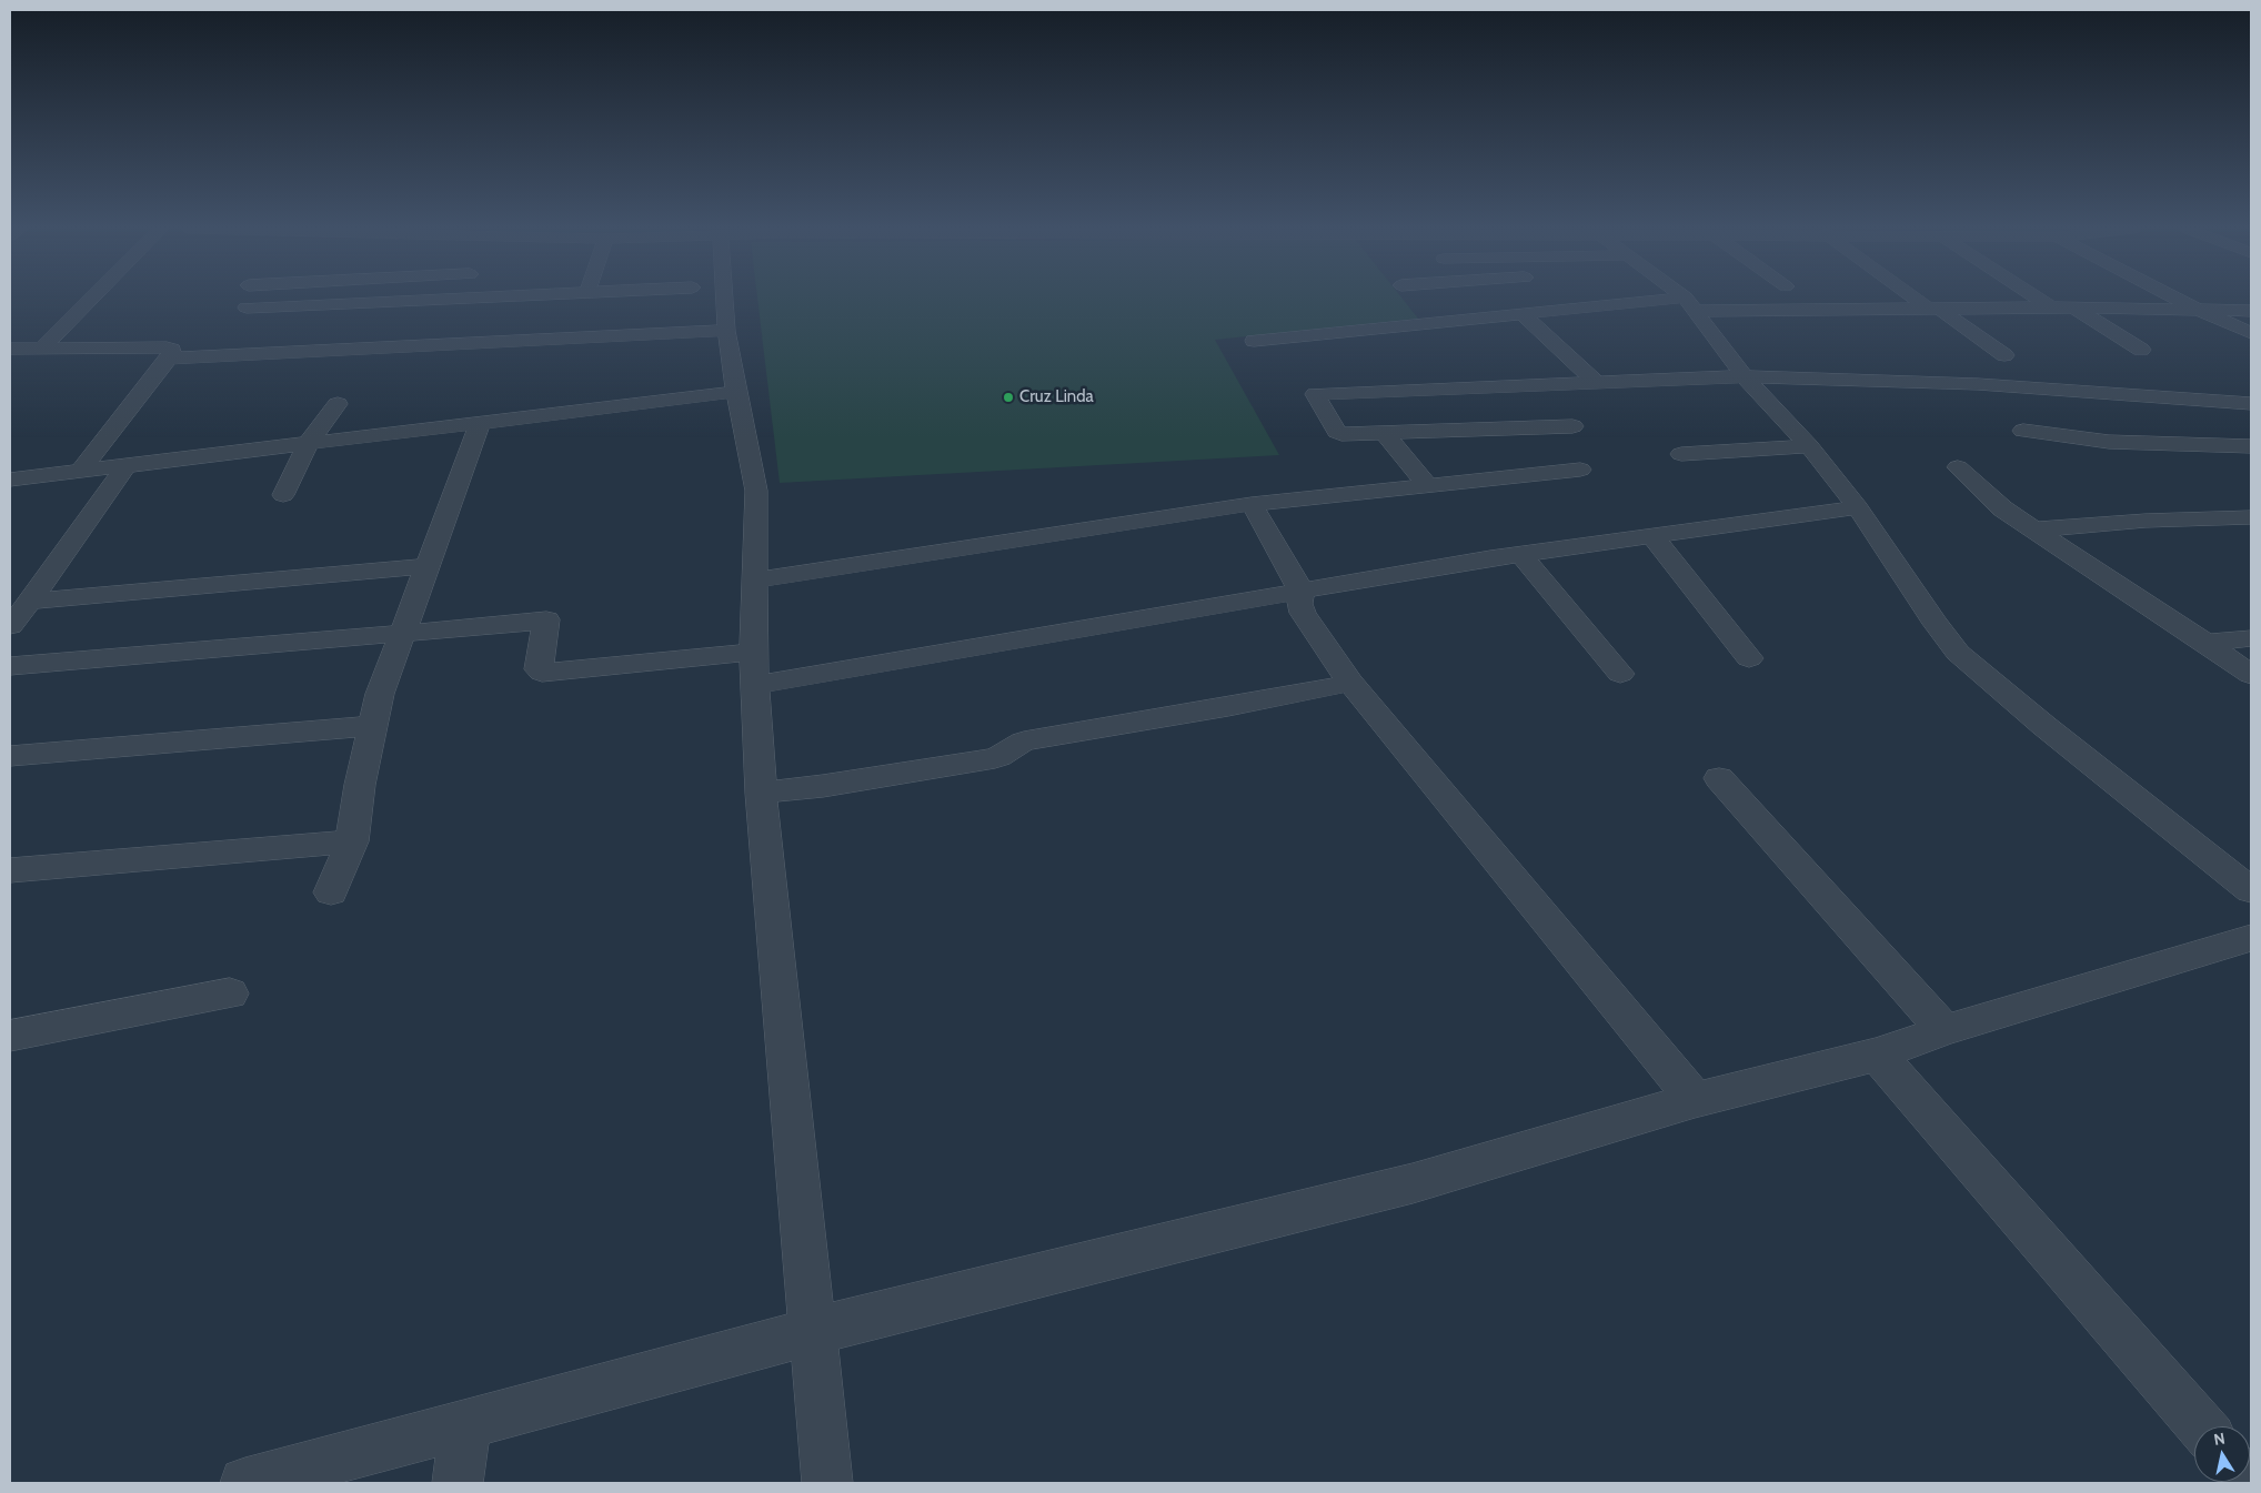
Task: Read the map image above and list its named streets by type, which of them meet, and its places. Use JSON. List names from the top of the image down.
{
  "places": ["Cruz Linda"],
  "north": "top"
}
